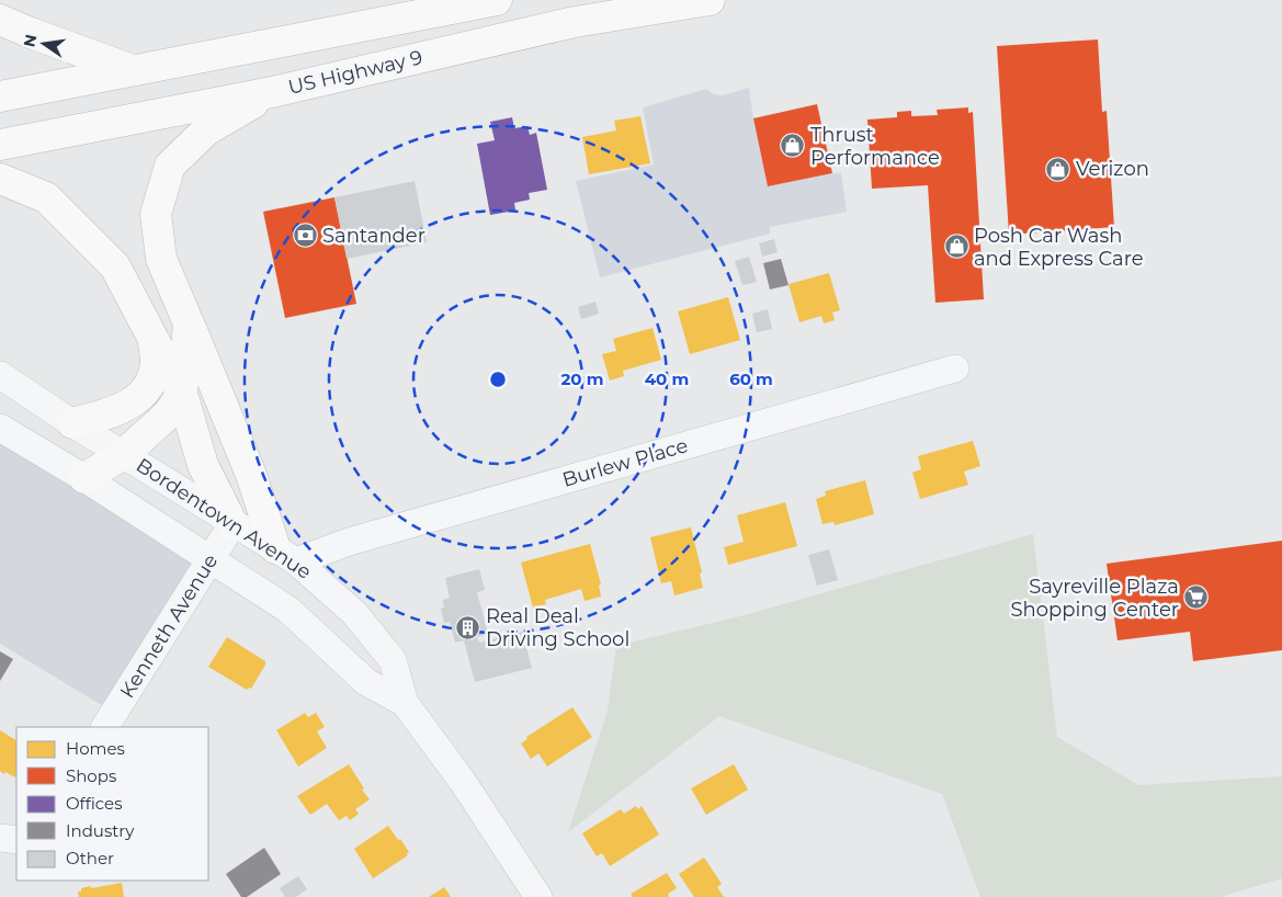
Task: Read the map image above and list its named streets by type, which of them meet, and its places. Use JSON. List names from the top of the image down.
{
  "streets": {
    "highway": ["US Highway 9"],
    "street": ["Burlew Place", "Bordentown Avenue", "Kenneth Avenue"]
  },
  "crossings": [
    ["Burlew Place", "Bordentown Avenue"],
    ["Bordentown Avenue", "Kenneth Avenue"]
  ],
  "places": {
    "shop": ["Thrust Performance", "Verizon", "Posh Car Wash and Express Care"],
    "bank": ["Santander"],
    "supermarket": ["Sayreville Plaza Shopping Center"],
    "building": ["Real Deal Driving School"]
  },
  "legend": [
    "Homes",
    "Shops",
    "Offices",
    "Industry",
    "Other"
  ],
  "north": "left",
  "rings": ["20 m", "40 m", "60 m"]
}
